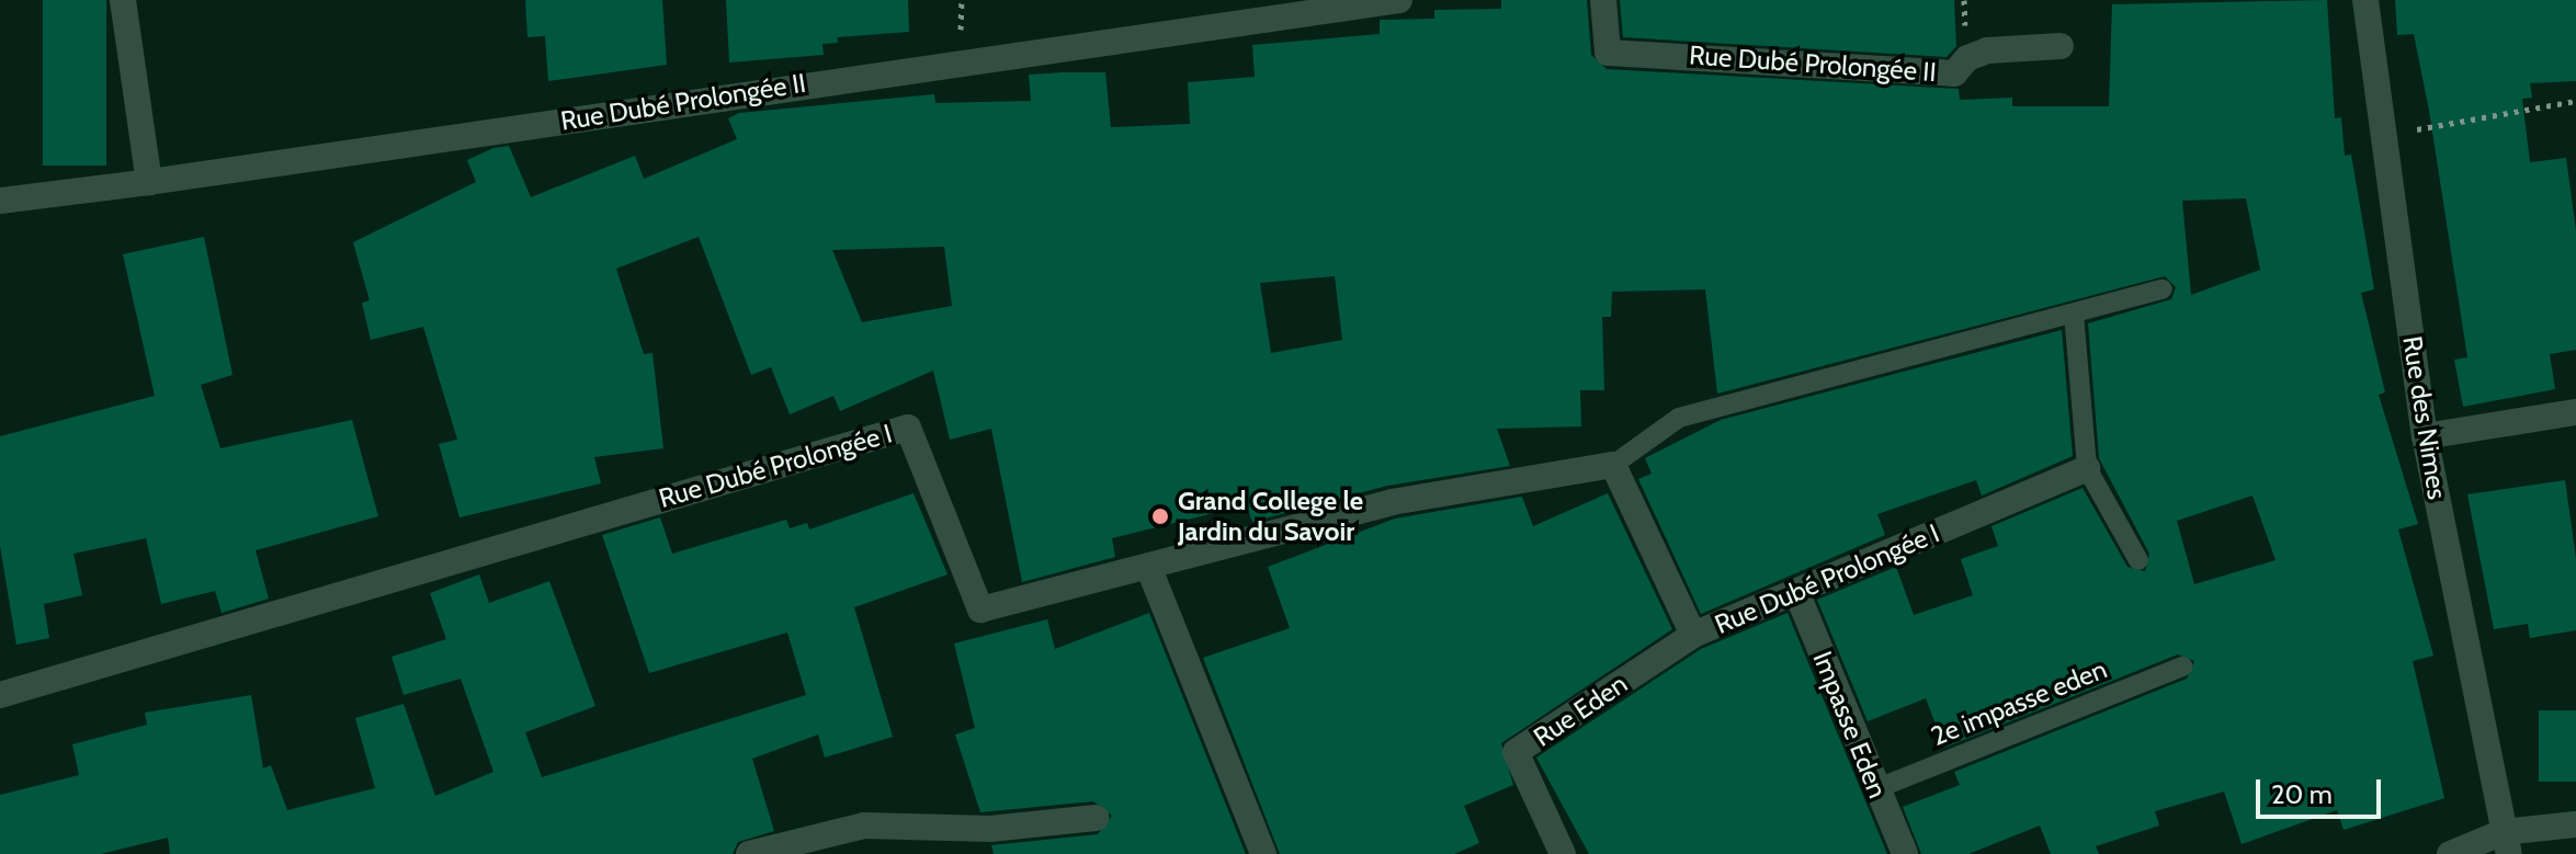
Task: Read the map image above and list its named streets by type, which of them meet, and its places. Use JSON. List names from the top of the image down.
{
  "streets": {
    "street": [
      "Rue Dubé Prolongée II",
      "Rue des Nimes",
      "Rue Dubé Prolongée I",
      "Rue Eden",
      "Impasse Eden"
    ],
    "lane": ["2e impasse eden"]
  },
  "crossings": [
    ["Rue Dubé Prolongée I", "Rue Eden"],
    ["Rue Dubé Prolongée I", "Impasse Eden"],
    ["2e impasse eden", "Impasse Eden"]
  ],
  "places": ["Grand College le Jardin du Savoir"],
  "scale_bar": "20 m"
}
